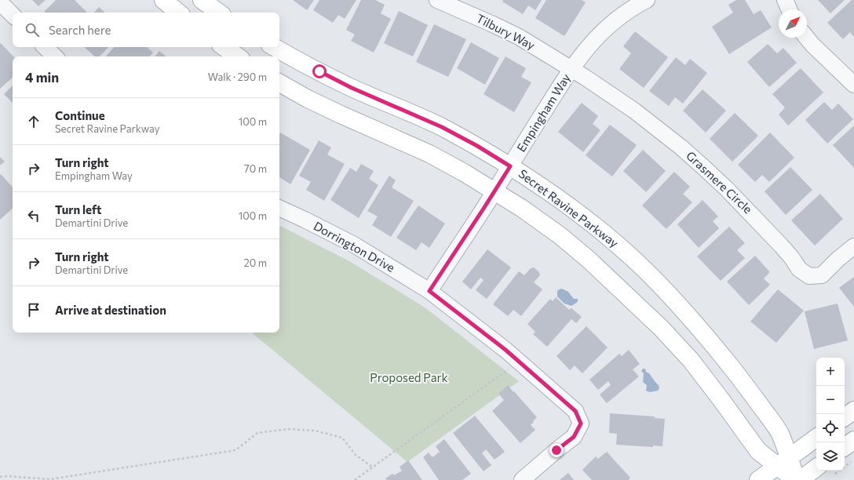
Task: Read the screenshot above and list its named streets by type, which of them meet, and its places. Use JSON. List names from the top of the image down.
{
  "streets": {
    "main road": ["Secret Ravine Parkway"],
    "street": [
      "Tilbury Way",
      "Empingham Way",
      "Grasmere Circle",
      "Dorrington Drive"
    ]
  },
  "crossings": [
    ["Tilbury Way", "Empingham Way"],
    ["Tilbury Way", "Grasmere Circle"],
    ["Empingham Way", "Grasmere Circle"],
    ["Empingham Way", "Secret Ravine Parkway"],
    ["Empingham Way", "Dorrington Drive"]
  ],
  "parks": ["Proposed Park"],
  "north": "top right",
  "page": {
    "search": "Search here",
    "heading": ["4 min", "Walk · 290 m"],
    "list": [
      ["Continue", "Secret Ravine Parkway", "100 m"],
      ["Turn right", "Empingham Way", "70 m"],
      ["Turn left", "Demartini Drive", "100 m"],
      ["Turn right", "Demartini Drive", "20 m"],
      "Arrive at destination"
    ],
    "map_buttons": ["+", "−"]
  }
}
